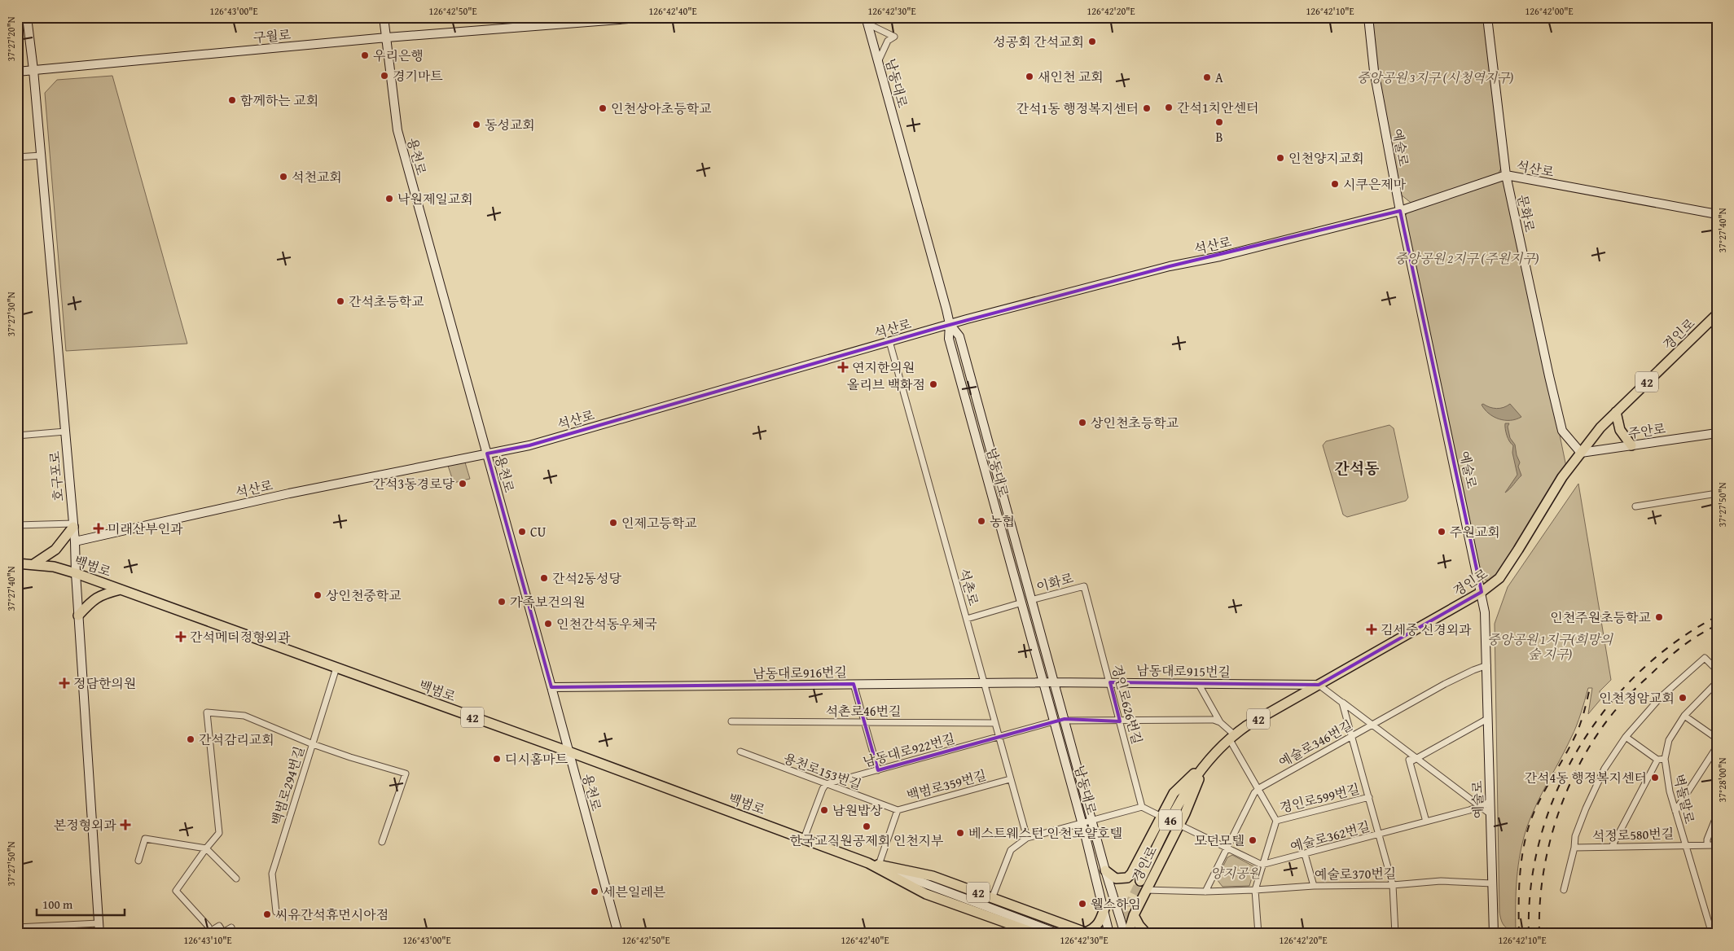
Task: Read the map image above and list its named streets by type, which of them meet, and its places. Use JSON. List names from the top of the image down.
{
  "streets": {
    "main road": [
      "구월로",
      "남동대로",
      "예술로",
      "용천로",
      "석산로",
      "문화로",
      "경인로",
      "42",
      "주안로",
      "호구포로",
      "백범로",
      "남동대로915번길",
      "남동대로916번길",
      "46"
    ],
    "street": [
      "이화로",
      "석촌로",
      "경인로626번길",
      "석촌로46번길",
      "예술로346번길",
      "남동대로922번길",
      "용천로153번길",
      "백범로359번길",
      "백범로294번길",
      "경인로599번길",
      "벽돌말로",
      "석정로580번길",
      "예술로362번길",
      "예술로370번길"
    ]
  },
  "crossings": [
    ["구월로", "용천로"],
    ["구월로", "호구포로"],
    ["남동대로", "석산로"],
    ["남동대로", "이화로"],
    ["남동대로", "남동대로915번길"],
    ["남동대로", "남동대로916번길"],
    ["남동대로", "남동대로922번길"],
    ["예술로", "석산로"],
    ["예술로", "경인로"],
    ["예술로", "예술로346번길"],
    ["예술로", "예술로362번길"],
    ["예술로", "예술로370번길"],
    ["용천로", "석산로"],
    ["용천로", "백범로"],
    ["용천로", "남동대로916번길"],
    ["석산로", "문화로"],
    ["석산로", "호구포로"],
    ["석산로", "석촌로"],
    ["문화로", "경인로"],
    ["문화로", "주안로"],
    ["경인로", "주안로"],
    ["경인로", "남동대로915번길"],
    ["경인로", "예술로370번길"],
    ["호구포로", "백범로"],
    ["백범로", "백범로359번길"],
    ["백범로", "백범로294번길"],
    ["이화로", "석촌로"],
    ["이화로", "경인로626번길"],
    ["석촌로", "남동대로916번길"],
    ["석촌로", "석촌로46번길"],
    ["석촌로", "남동대로922번길"],
    ["석촌로", "백범로359번길"],
    ["남동대로915번길", "남동대로916번길"],
    ["남동대로915번길", "경인로626번길"],
    ["예술로346번길", "경인로599번길"],
    ["예술로346번길", "예술로370번길"],
    ["남동대로922번길", "용천로153번길"],
    ["용천로153번길", "백범로359번길"],
    ["경인로599번길", "예술로362번길"],
    ["경인로599번길", "예술로370번길"],
    ["벽돌말로", "석정로580번길"]
  ],
  "districts": ["간석동"],
  "parks": [
    "중앙공원 3지구 (시청역지구)",
    "중앙공원 2지구 (주원지구)",
    "중앙공원 1지구(희망의 숲 지구)",
    "양지공원"
  ],
  "places": {
    "other": [
      "성공회 간석교회",
      "우리은행",
      "경기마트",
      "새인천 교회",
      "A",
      "함께하는 교회",
      "간석1치안센터",
      "인천상아초등학교",
      "간석1동 행정복지센터",
      "B",
      "동성교회",
      "인천양지교회",
      "석천교회",
      "시쿠은제마",
      "낙원제일교회",
      "간석초등학교",
      "올리브 백화점",
      "상인천초등학교",
      "간석3동경로당",
      "농협",
      "인제고등학교",
      "CU",
      "주원교회",
      "간석2동성당",
      "상인천중학교",
      "가족보건의원",
      "인천주원초등학교",
      "인천간석동우체국",
      "인천청암교회",
      "간석감리교회",
      "디시홈마트",
      "간석4동 행정복지센터",
      "남원밥상",
      "한국교직원공제회 인천지부",
      "베스트웨스턴 인천로얄호텔",
      "모던모텔",
      "세븐일레븐",
      "웰스하임",
      "씨유간석휴먼시아점"
    ],
    "health": [
      "연지한의원",
      "미래산부인과",
      "김세중 신경외과",
      "간석메디정형외과",
      "정담한의원",
      "본정형외과"
    ]
  },
  "scale_bar": "100 m",
  "coordinates": [
    "126°43'00\"E",
    "126°42'50\"E",
    "126°42'40\"E",
    "126°42'30\"E",
    "126°42'20\"E",
    "126°42'10\"E",
    "126°42'00\"E",
    "37°27'20\"N",
    "37°27'40\"N",
    "37°27'30\"N",
    "37°27'50\"N",
    "37°28'00\"N",
    "126°43'10\"E"
  ]
}
